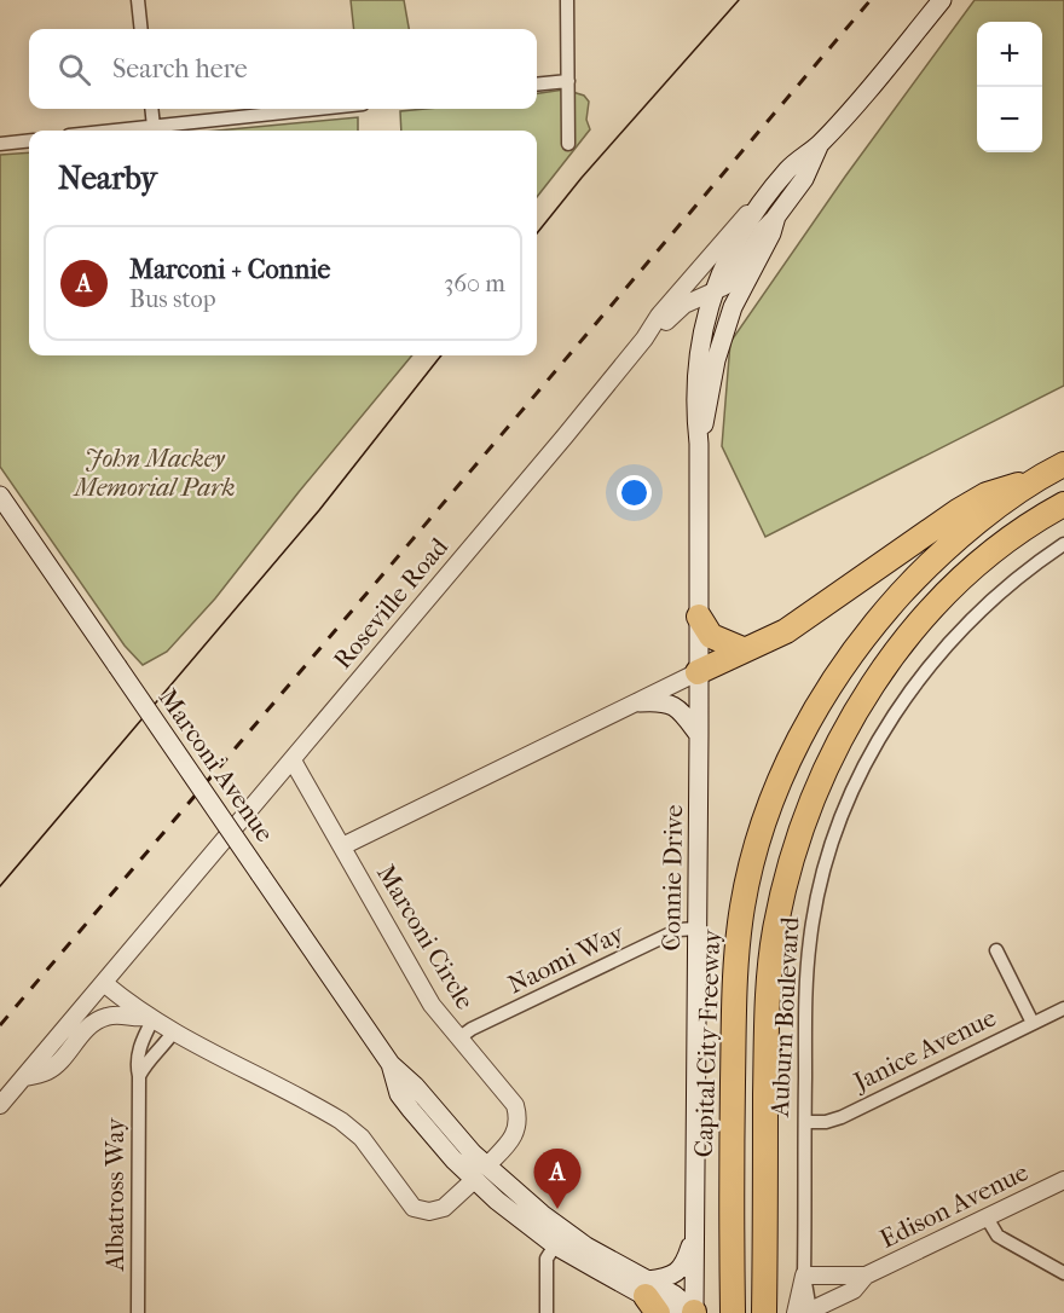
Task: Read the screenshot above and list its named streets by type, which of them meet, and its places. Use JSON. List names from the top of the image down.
{
  "streets": {
    "highway": ["Capital City Freeway"],
    "main road": ["Roseville Road", "Marconi Avenue", "Connie Drive"],
    "street": [
      "Marconi Circle",
      "Naomi Way",
      "Auburn Boulevard",
      "Janice Avenue",
      "Albatross Way",
      "Edison Avenue"
    ]
  },
  "crossings": [
    ["Roseville Road", "Connie Drive"],
    ["Roseville Road", "Marconi Circle"],
    ["Marconi Avenue", "Connie Drive"],
    ["Marconi Avenue", "Marconi Circle"],
    ["Connie Drive", "Naomi Way"],
    ["Marconi Circle", "Naomi Way"],
    ["Auburn Boulevard", "Janice Avenue"],
    ["Auburn Boulevard", "Edison Avenue"]
  ],
  "parks": ["John Mackey Memorial Park"],
  "page": {
    "map_buttons": ["+", "−"],
    "search": "Search here",
    "heading": "Nearby",
    "list": [
      {
        "mark": "A",
        "name": "Marconi + Connie",
        "note": "Bus stop",
        "value": "360 m"
      }
    ],
    "pins": "A"
  }
}
